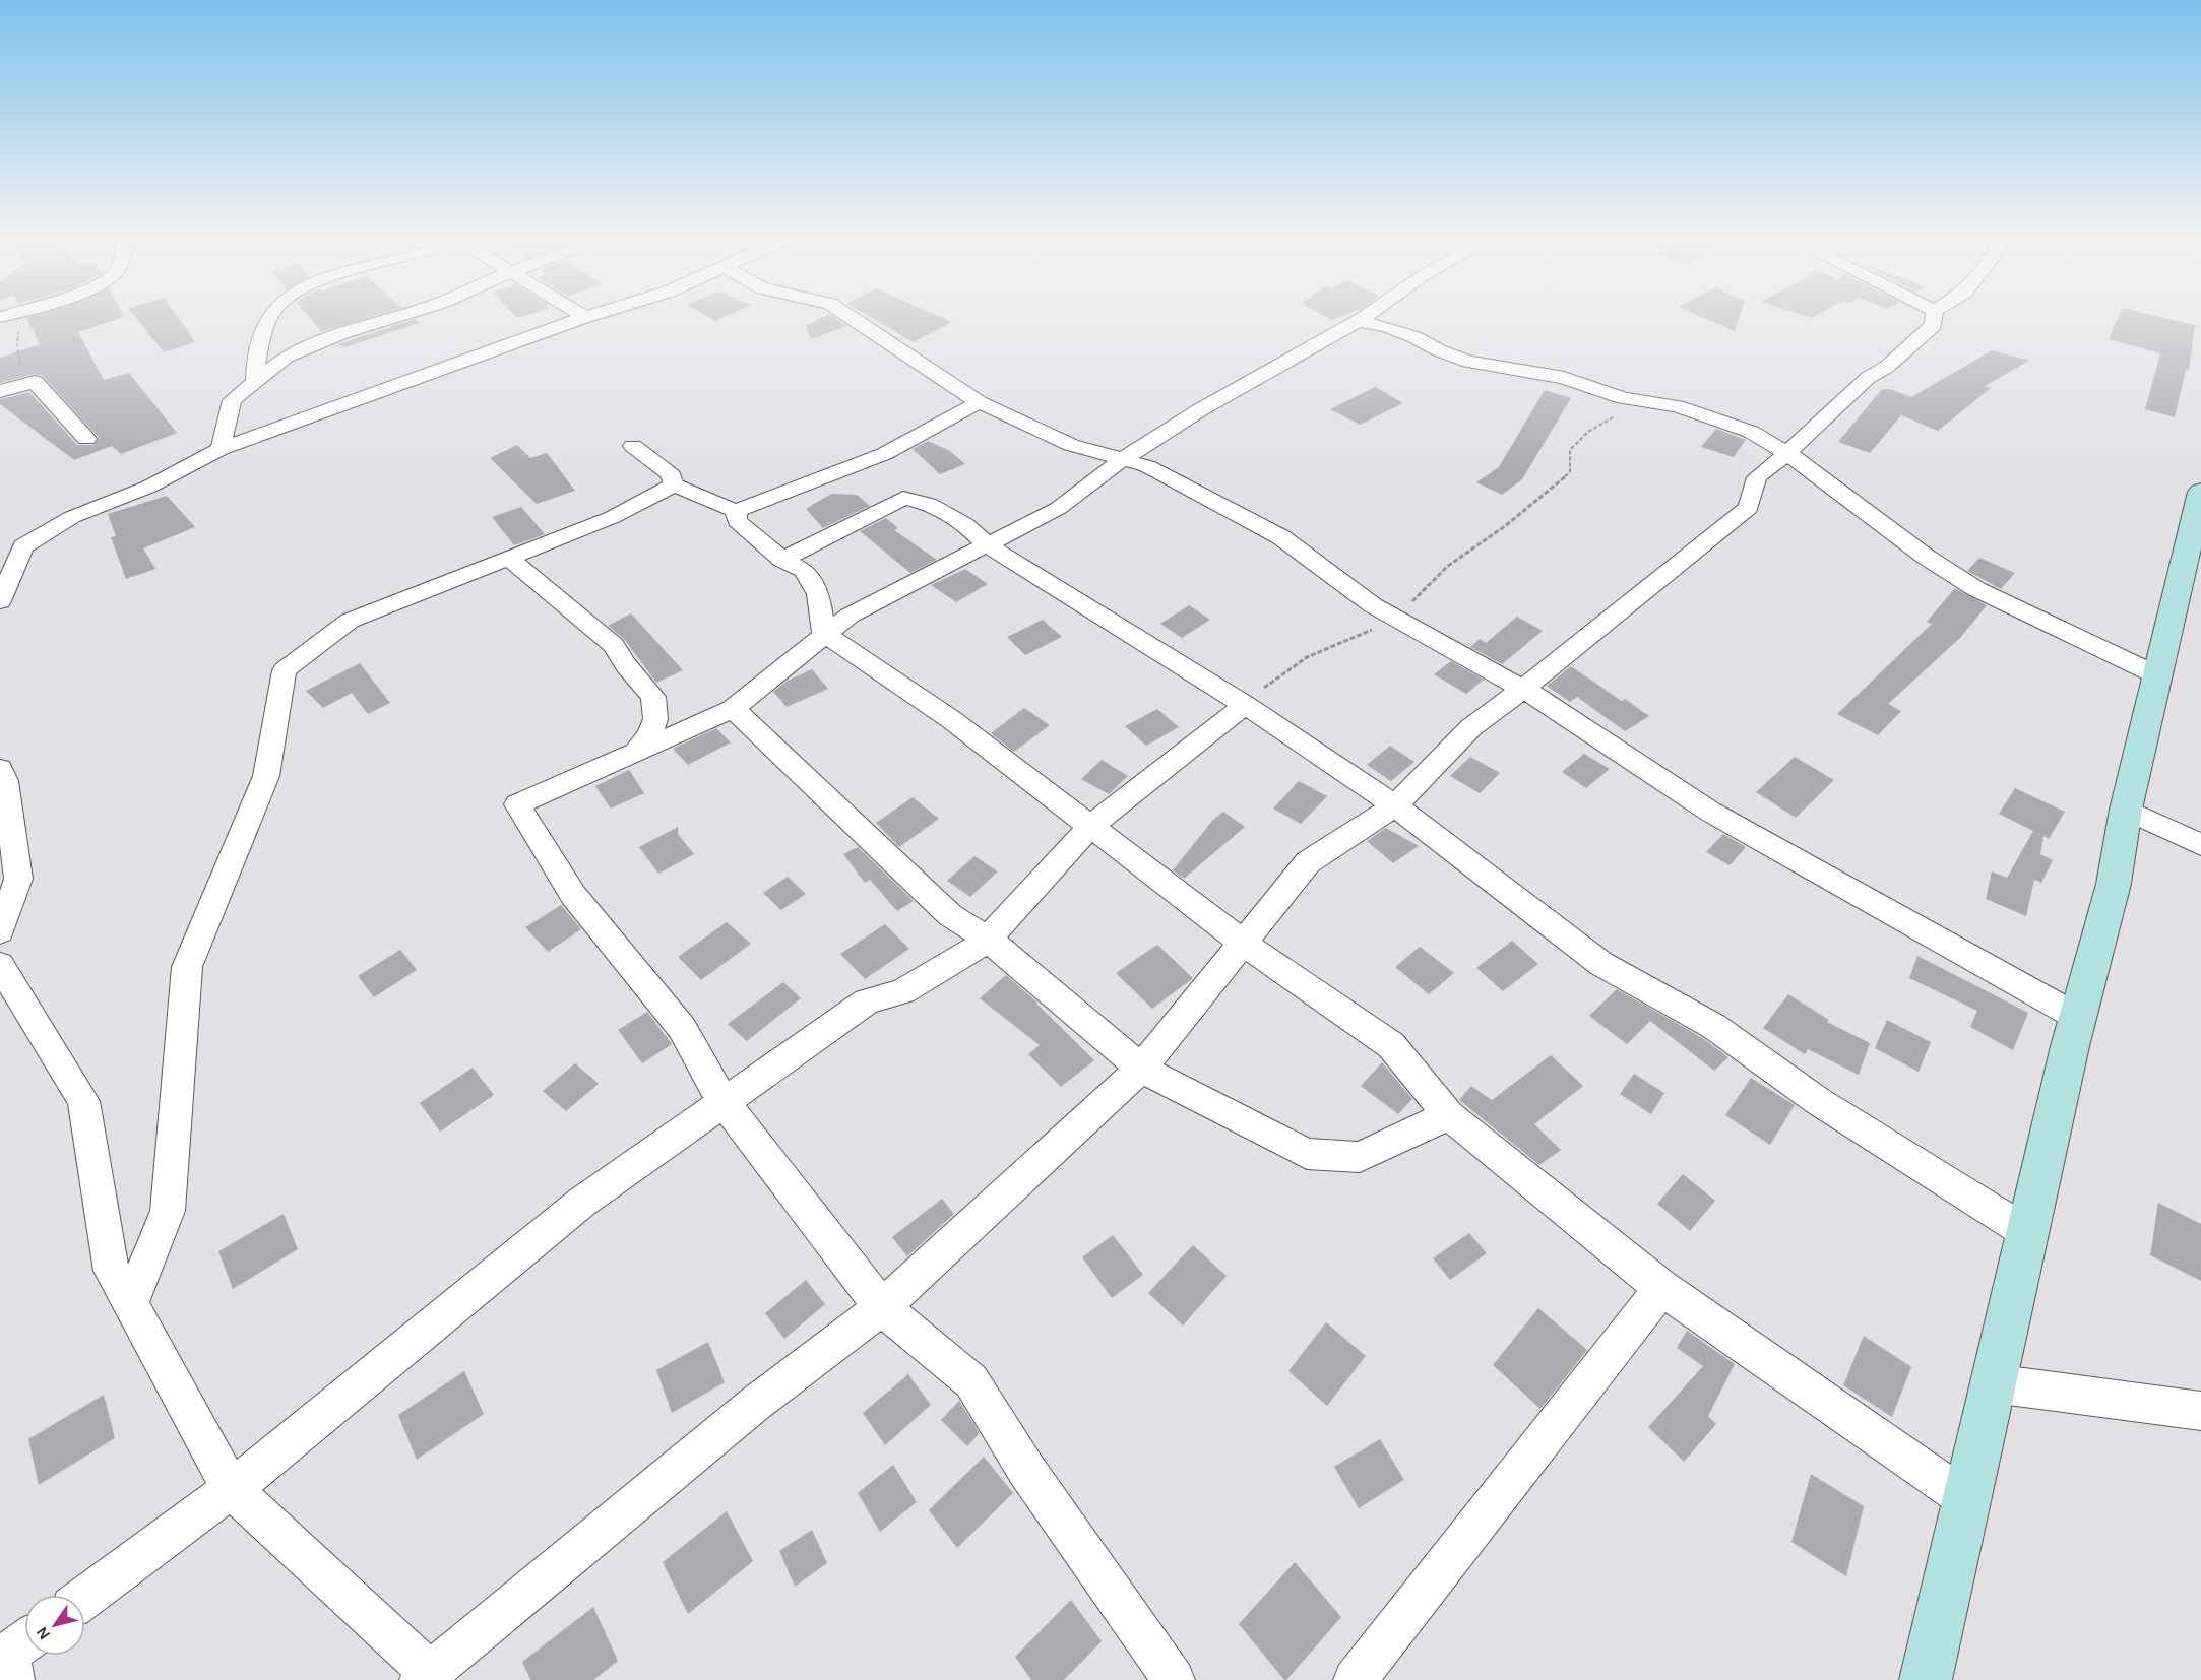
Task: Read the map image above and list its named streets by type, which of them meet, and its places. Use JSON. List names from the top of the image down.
{
  "north": "bottom left"
}
